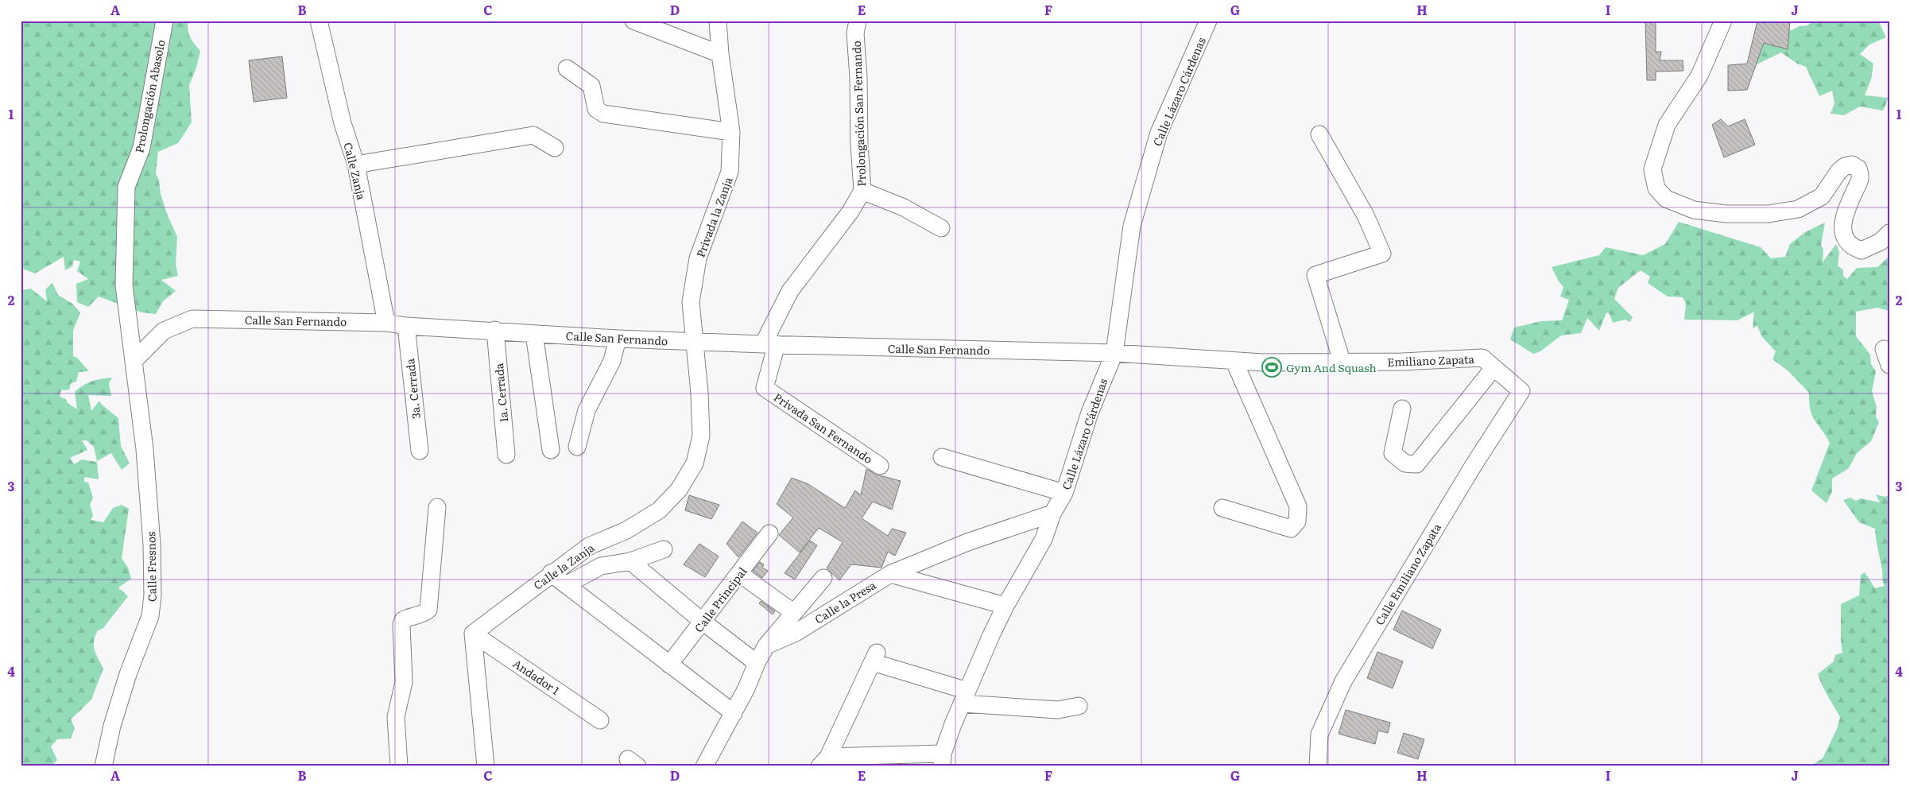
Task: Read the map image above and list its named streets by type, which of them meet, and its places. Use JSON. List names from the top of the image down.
{
  "streets": {
    "street": [
      "Calle Lázaro Cárdenas",
      "Prolongación Abasolo",
      "Prolongación San Fernando",
      "Calle Zanja",
      "Privada la Zanja",
      "Calle San Fernando",
      "Emiliano Zapata",
      "3a. Cerrada",
      "1a. Cerrada",
      "Privada San Fernando",
      "Calle la Zanja",
      "Calle Fresnos",
      "Calle Emiliano Zapata",
      "Calle Principal",
      "Calle la Presa",
      "Andador 1"
    ]
  },
  "crossings": [
    ["Calle Lázaro Cárdenas", "Calle San Fernando"],
    ["Calle Lázaro Cárdenas", "Emiliano Zapata"],
    ["Calle Lázaro Cárdenas", "Calle la Presa"],
    ["Prolongación Abasolo", "Calle San Fernando"],
    ["Prolongación Abasolo", "Calle Fresnos"],
    ["Prolongación San Fernando", "Calle San Fernando"],
    ["Prolongación San Fernando", "Privada San Fernando"],
    ["Calle Zanja", "Calle San Fernando"],
    ["Privada la Zanja", "Calle San Fernando"],
    ["Privada la Zanja", "Calle la Zanja"],
    ["Calle San Fernando", "Emiliano Zapata"],
    ["Calle San Fernando", "3a. Cerrada"],
    ["Calle San Fernando", "1a. Cerrada"],
    ["Calle San Fernando", "Privada San Fernando"],
    ["Calle San Fernando", "Calle la Zanja"],
    ["Calle San Fernando", "Calle Fresnos"],
    ["Emiliano Zapata", "Calle Emiliano Zapata"],
    ["Calle la Zanja", "Andador 1"]
  ],
  "places": {
    "sports": ["Gym And Squash"]
  },
  "grid": {
    "columns": [
      "A",
      "B",
      "C",
      "D",
      "E",
      "F",
      "G",
      "H",
      "I",
      "J"
    ],
    "rows": [
      "1",
      "2",
      "3",
      "4"
    ]
  }
}
